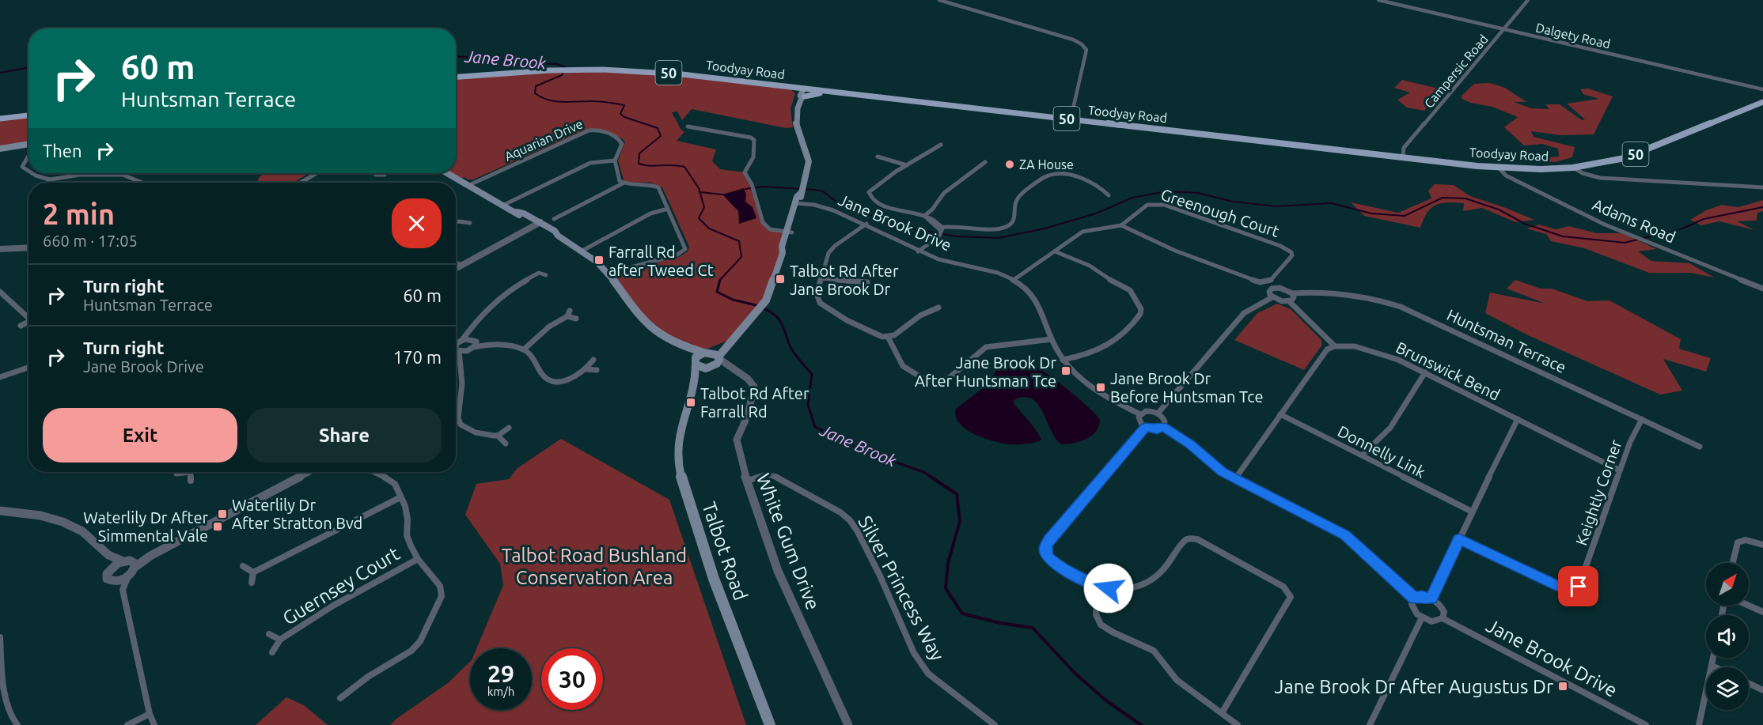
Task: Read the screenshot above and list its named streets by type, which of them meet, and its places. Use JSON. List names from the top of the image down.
{
  "streets": {
    "main road": ["Toodyay Road", "50", "Talbot Road"],
    "street": [
      "Dalgety Road",
      "Campersic Road",
      "Aquarian Drive",
      "Greenough Court",
      "Adams Road",
      "Jane Brook Drive",
      "Huntsman Terrace",
      "Brunswick Bend",
      "Donnelly Link",
      "Keightly Corner",
      "White Gum Drive",
      "Guernsey Court",
      "Silver Princess Way"
    ]
  },
  "crossings": [
    ["Dalgety Road", "Campersic Road"],
    ["Toodyay Road", "Campersic Road"],
    ["Toodyay Road", "Adams Road"],
    ["Greenough Court", "Jane Brook Drive"],
    ["Huntsman Terrace", "Keightly Corner"],
    ["Brunswick Bend", "Keightly Corner"],
    ["White Gum Drive", "Talbot Road"],
    ["White Gum Drive", "Silver Princess Way"]
  ],
  "water": ["Jane Brook"],
  "parks": ["Talbot Road Bushland Conservation Area"],
  "places": {
    "other": ["ZA House"],
    "transit": [
      "Farrall Rd after Tweed Ct",
      "Talbot Rd After Jane Brook Dr",
      "Jane Brook Dr After Huntsman Tce",
      "Jane Brook Dr Before Huntsman Tce",
      "Talbot Rd After Farrall Rd",
      "Waterlily Dr After Stratton Bvd",
      "Waterlily Dr After Simmental Vale",
      "Jane Brook Dr After Augustus Dr"
    ]
  },
  "north": "top right",
  "page": {
    "turn": ["60 m", "Huntsman Terrace"],
    "then": "Then",
    "heading": ["2 min", "660 m · 17:05"],
    "list": [
      {
        "name": "Turn right",
        "note": "Huntsman Terrace",
        "value": "60 m"
      },
      {
        "name": "Turn right",
        "note": "Jane Brook Drive",
        "value": "170 m"
      }
    ],
    "buttons": ["Exit", "Share"],
    "speed": "29 km/h",
    "limit": "30"
  }
}
